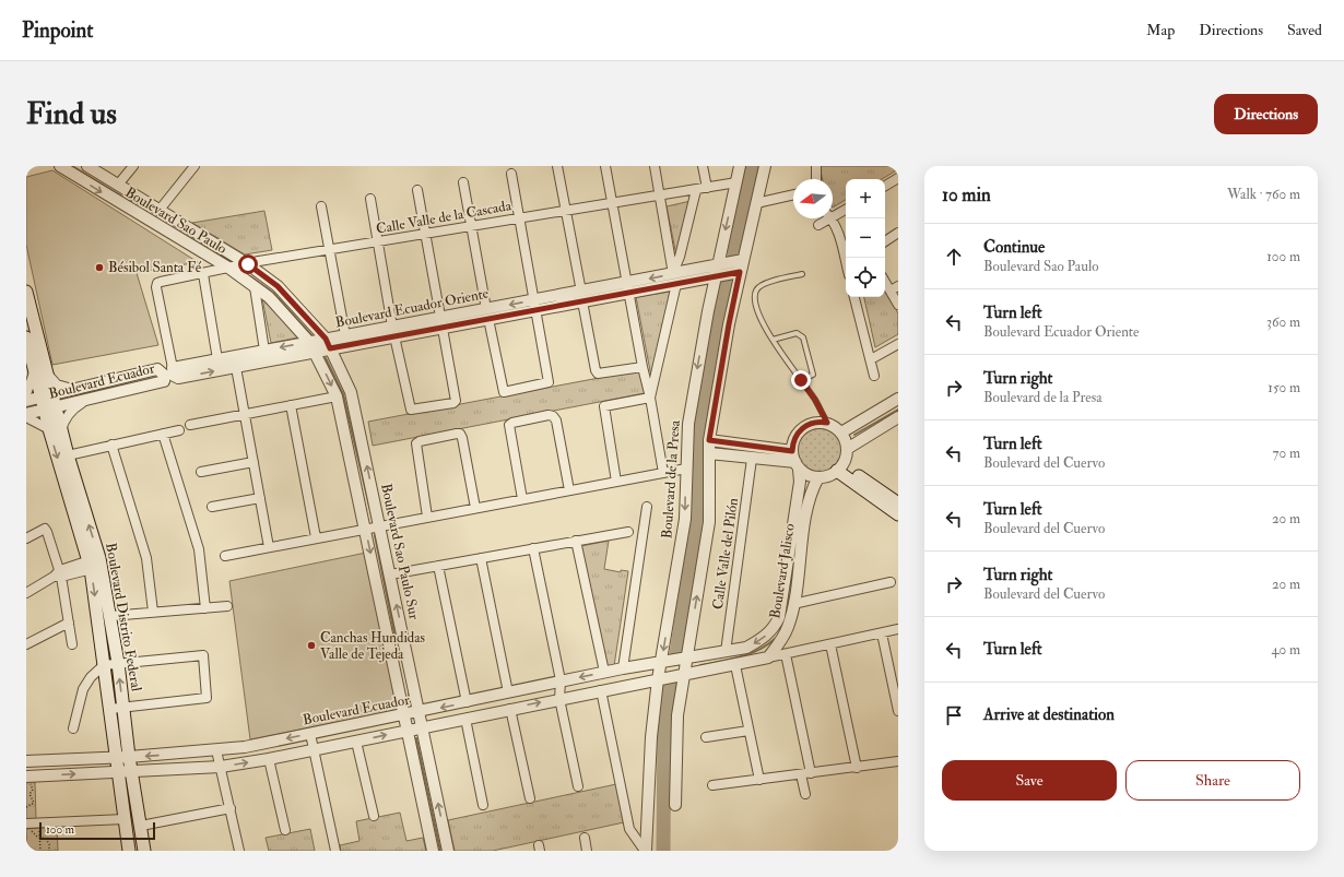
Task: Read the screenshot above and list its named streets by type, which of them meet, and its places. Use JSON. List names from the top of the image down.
{
  "streets": {
    "main road": ["Boulevard Distrito Federal"],
    "street": [
      "Calle Valle de la Cascada",
      "Boulevard Sao Paulo",
      "Boulevard Ecuador Oriente",
      "Boulevard Ecuador",
      "Boulevard de la Presa",
      "Boulevard Sao Paulo Sur",
      "Calle Valle del Pilón",
      "Boulevard Jalisco"
    ]
  },
  "crossings": [
    ["Calle Valle de la Cascada", "Boulevard Sao Paulo"],
    ["Calle Valle de la Cascada", "Boulevard Ecuador Oriente"],
    ["Calle Valle de la Cascada", "Boulevard de la Presa"],
    ["Boulevard Sao Paulo", "Boulevard Ecuador Oriente"],
    ["Boulevard Sao Paulo", "Boulevard Sao Paulo Sur"],
    ["Boulevard Ecuador Oriente", "Boulevard de la Presa"],
    ["Boulevard Ecuador Oriente", "Boulevard Sao Paulo Sur"],
    ["Boulevard Ecuador", "Boulevard de la Presa"],
    ["Boulevard Ecuador", "Boulevard Sao Paulo Sur"],
    ["Boulevard Ecuador", "Boulevard Jalisco"],
    ["Boulevard Ecuador", "Boulevard Distrito Federal"],
    ["Calle Valle del Pilón", "Boulevard Jalisco"]
  ],
  "places": ["Bésibol Santa Fé", "Canchas Hundidas Valle de Tejeda"],
  "scale_bar": "100 m",
  "north": "left",
  "page": {
    "header": "Pinpoint",
    "nav": ["Map", "Directions", "Saved"],
    "buttons": [
      "Directions",
      ["Save", "Share"]
    ],
    "title": "Find us",
    "heading": ["10 min", "Walk · 760 m"],
    "map_buttons": ["+", "−"],
    "list": [
      ["Continue", "Boulevard Sao Paulo", "100 m"],
      ["Turn left", "Boulevard Ecuador Oriente", "360 m"],
      ["Turn right", "Boulevard de la Presa", "150 m"],
      ["Turn left", "Boulevard del Cuervo", "70 m"],
      ["Turn left", "Boulevard del Cuervo", "20 m"],
      ["Turn right", "Boulevard del Cuervo", "20 m"],
      ["Turn left", "40 m"],
      "Arrive at destination"
    ],
    "scale": "100 m"
  }
}
